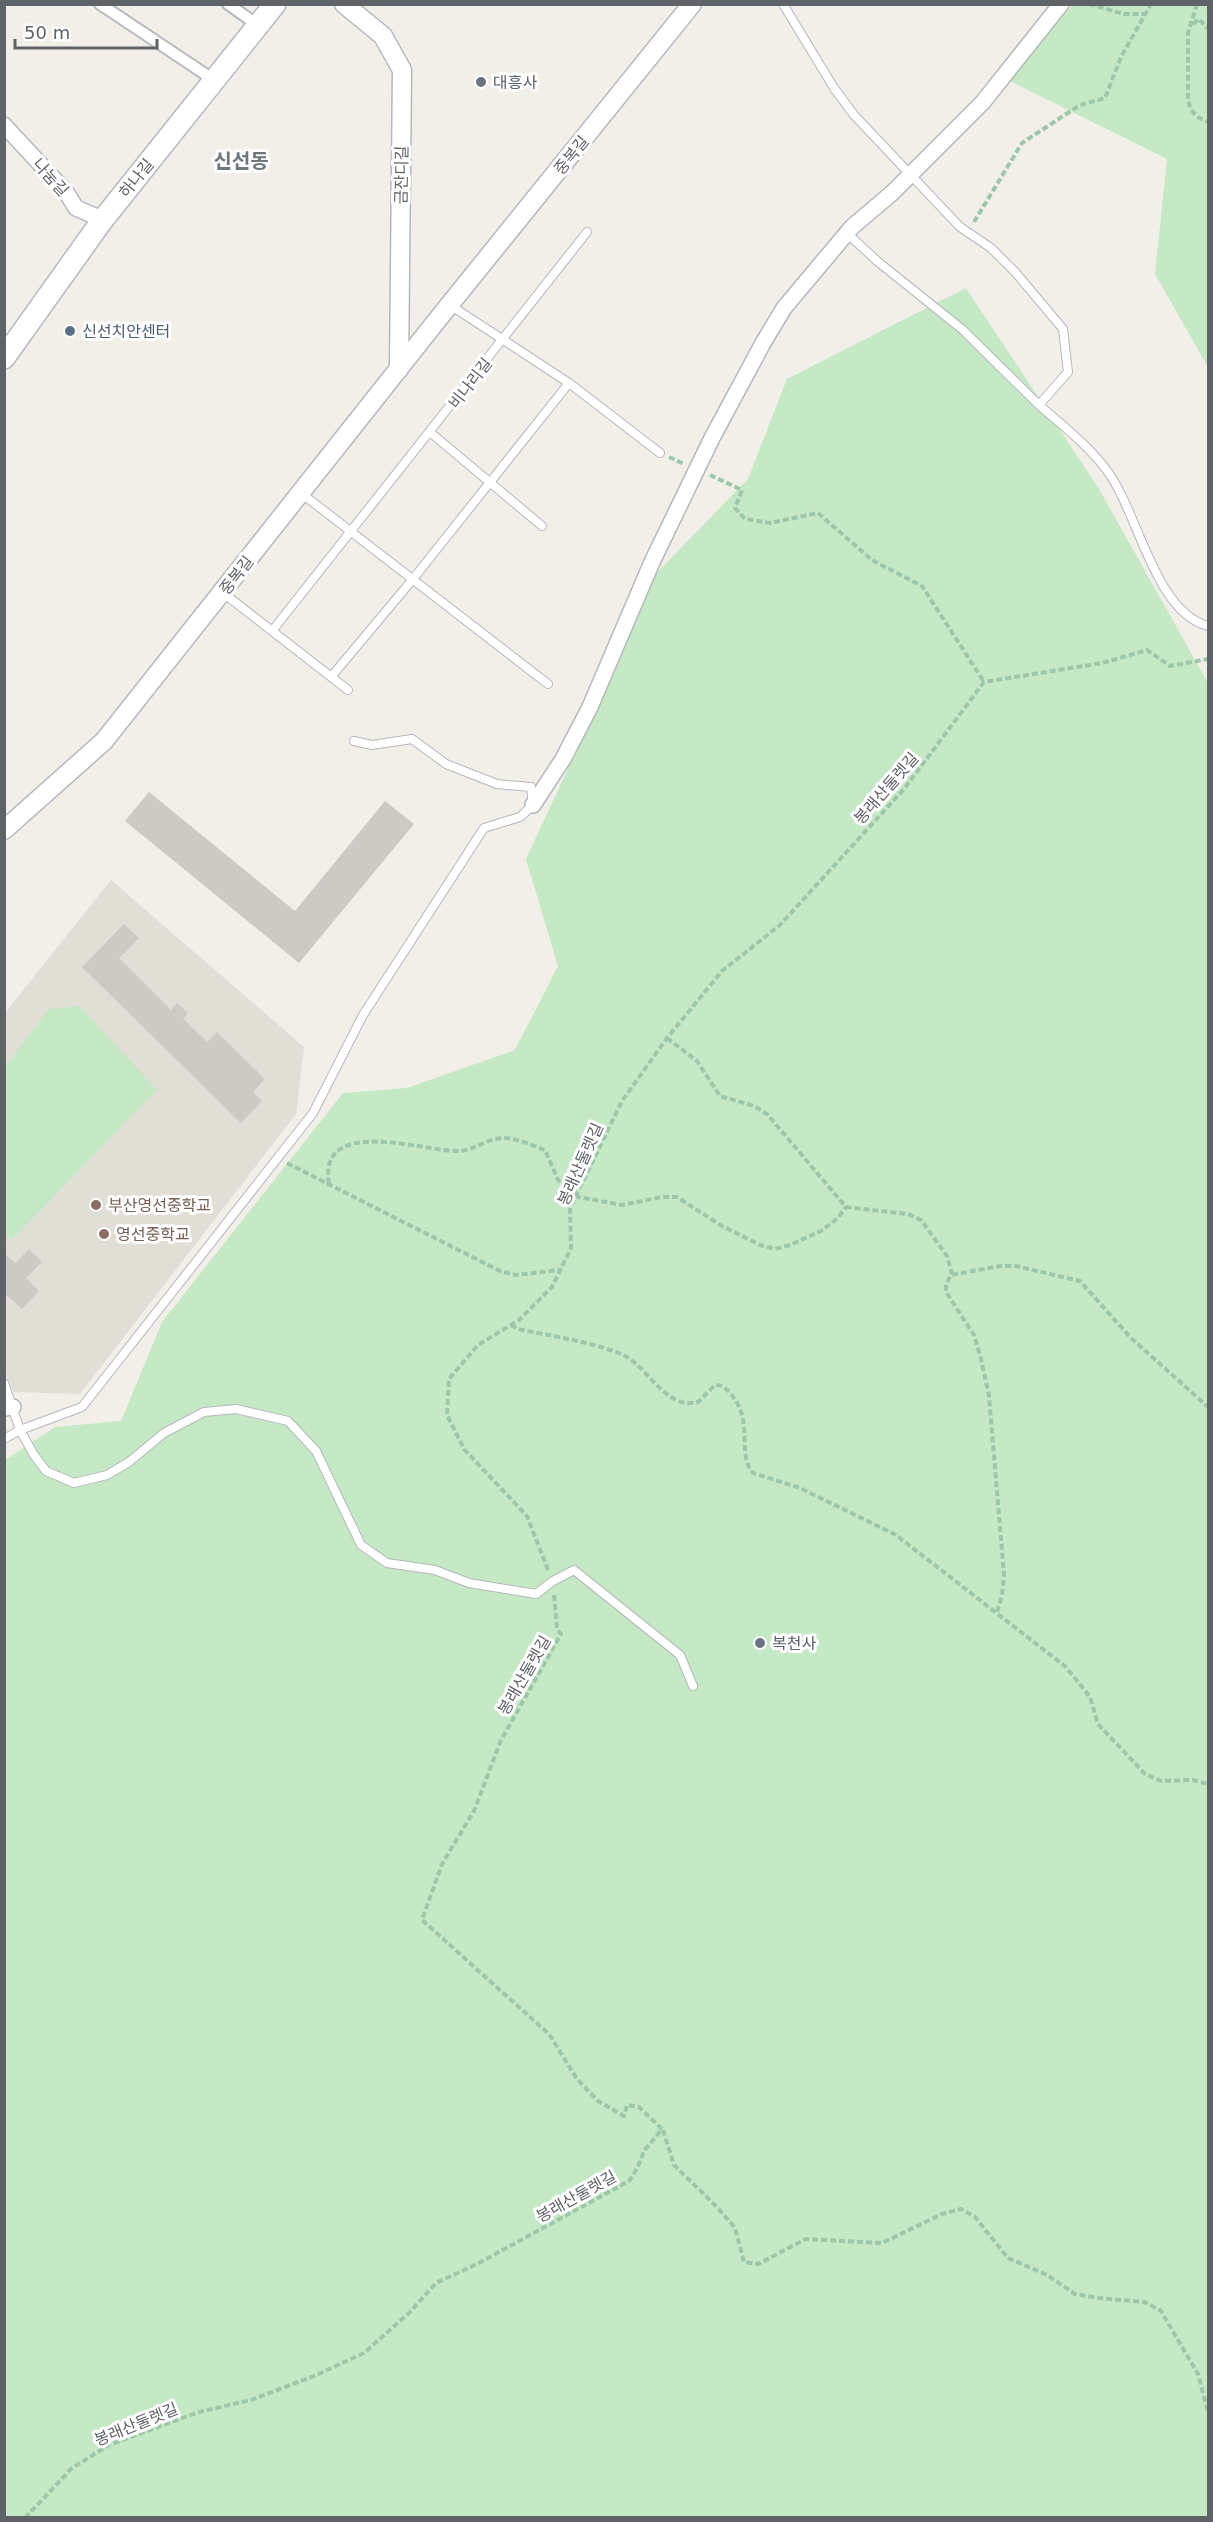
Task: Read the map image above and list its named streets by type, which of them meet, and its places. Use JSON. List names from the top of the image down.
{
  "streets": {
    "main road": ["하나길"],
    "street": ["중복길", "금잔디길", "나눔길"],
    "lane": ["비나리길"],
    "path": ["봉래산둘렛길"]
  },
  "crossings": [
    ["중복길", "금잔디길"],
    ["나눔길", "하나길"]
  ],
  "districts": ["신선동"],
  "places": [
    "대흥사",
    "신선치안센터",
    "부산영선중학교",
    "영선중학교",
    "복천사"
  ],
  "scale_bar": "50 m"
}
